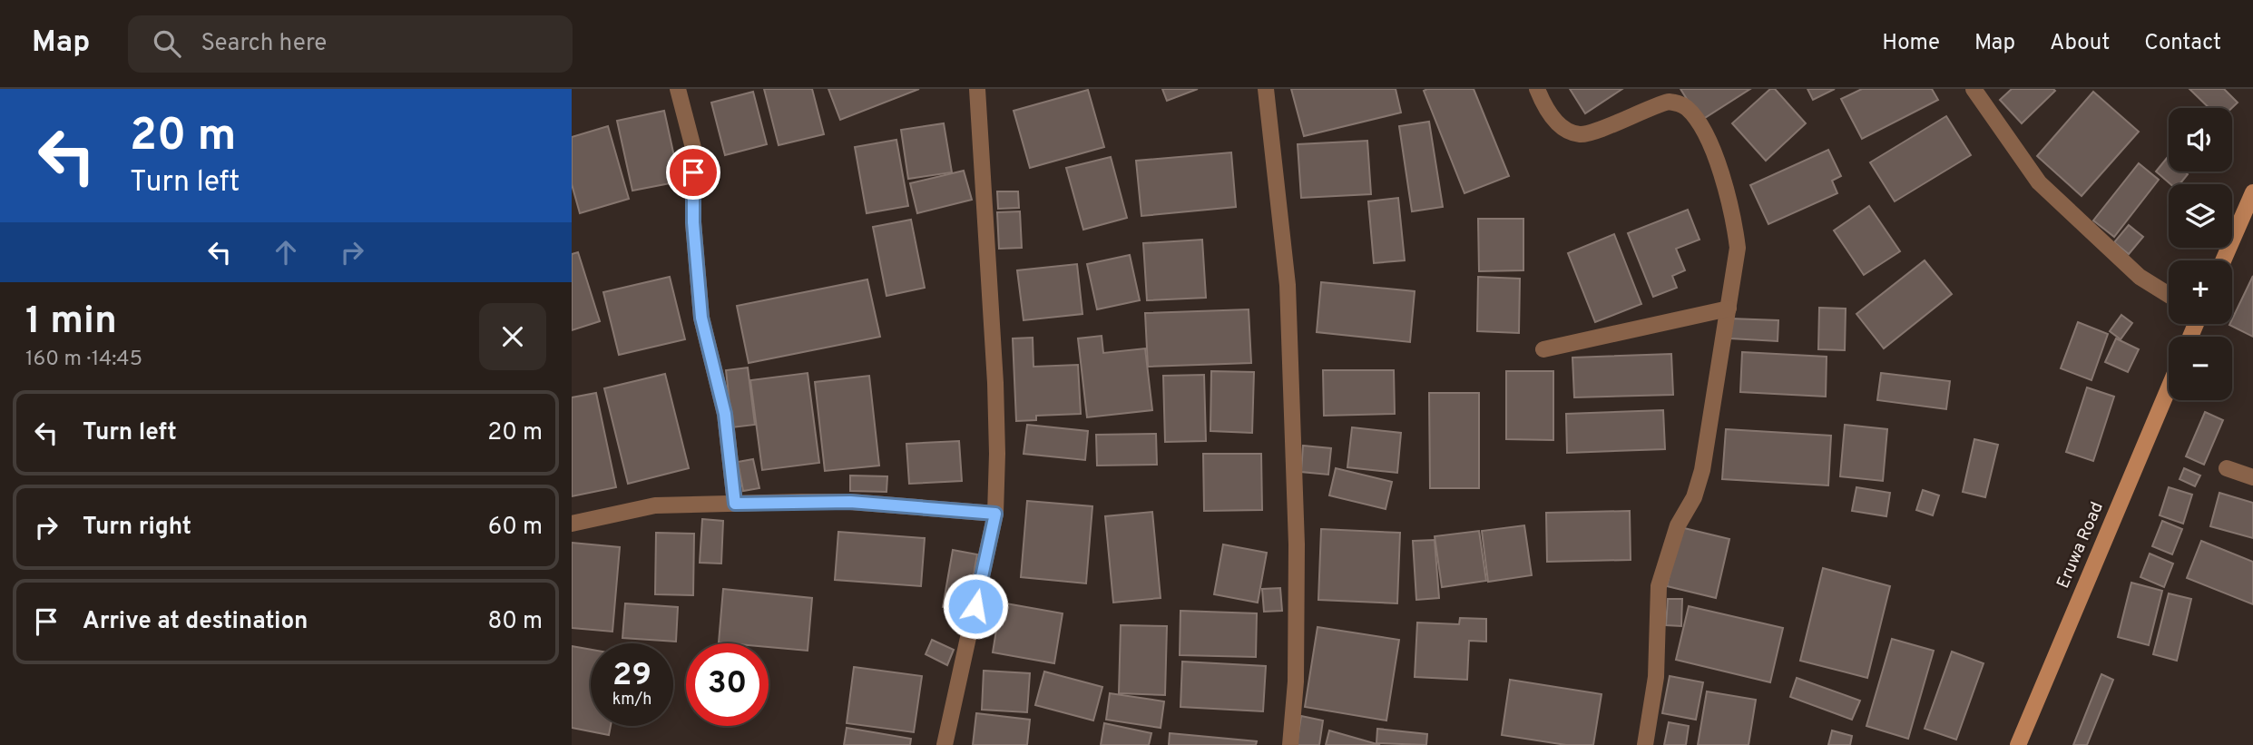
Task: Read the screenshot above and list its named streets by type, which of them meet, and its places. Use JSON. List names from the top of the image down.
{
  "streets": {
    "main road": ["Eruwa Road"]
  },
  "page": {
    "header": "Map",
    "search": "Search here",
    "nav": [
      "Home",
      "Map",
      "About",
      "Contact"
    ],
    "turn": ["20 m", "Turn left"],
    "map_buttons": ["+", "−"],
    "heading": ["1 min", "160 m · 14:45"],
    "list": [
      {
        "name": "Turn left",
        "value": "20 m"
      },
      {
        "name": "Turn right",
        "value": "60 m"
      },
      {
        "name": "Arrive at destination",
        "value": "80 m"
      }
    ],
    "speed": "29 km/h",
    "limit": "30"
  }
}
